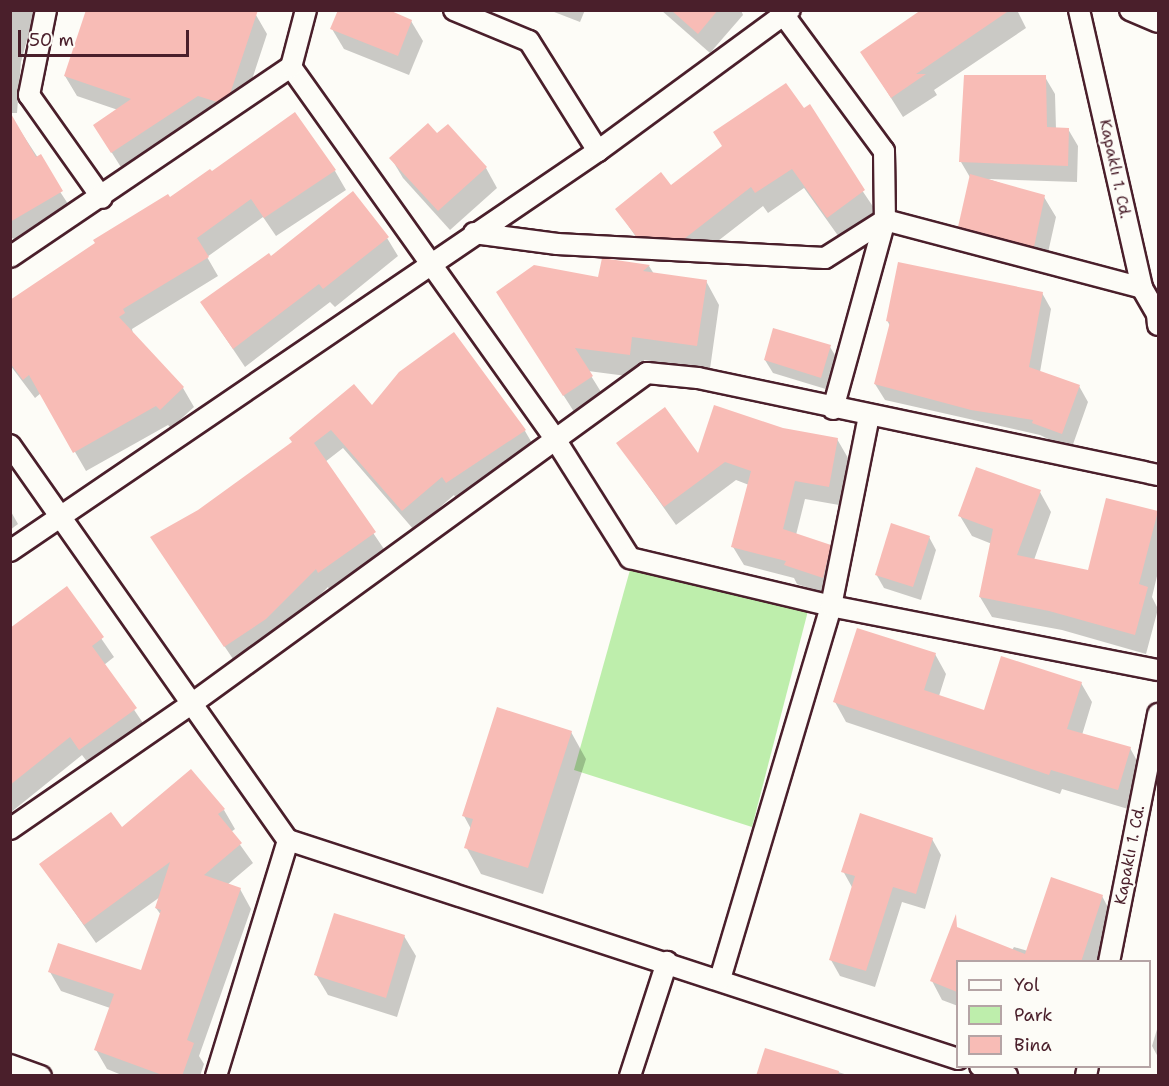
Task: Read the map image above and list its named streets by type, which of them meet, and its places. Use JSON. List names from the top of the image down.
{
  "streets": {
    "street": ["Kapaklı 1. Cd."]
  },
  "legend": ["Yol", "Park", "Bina"],
  "scale_bar": "50 m"
}
